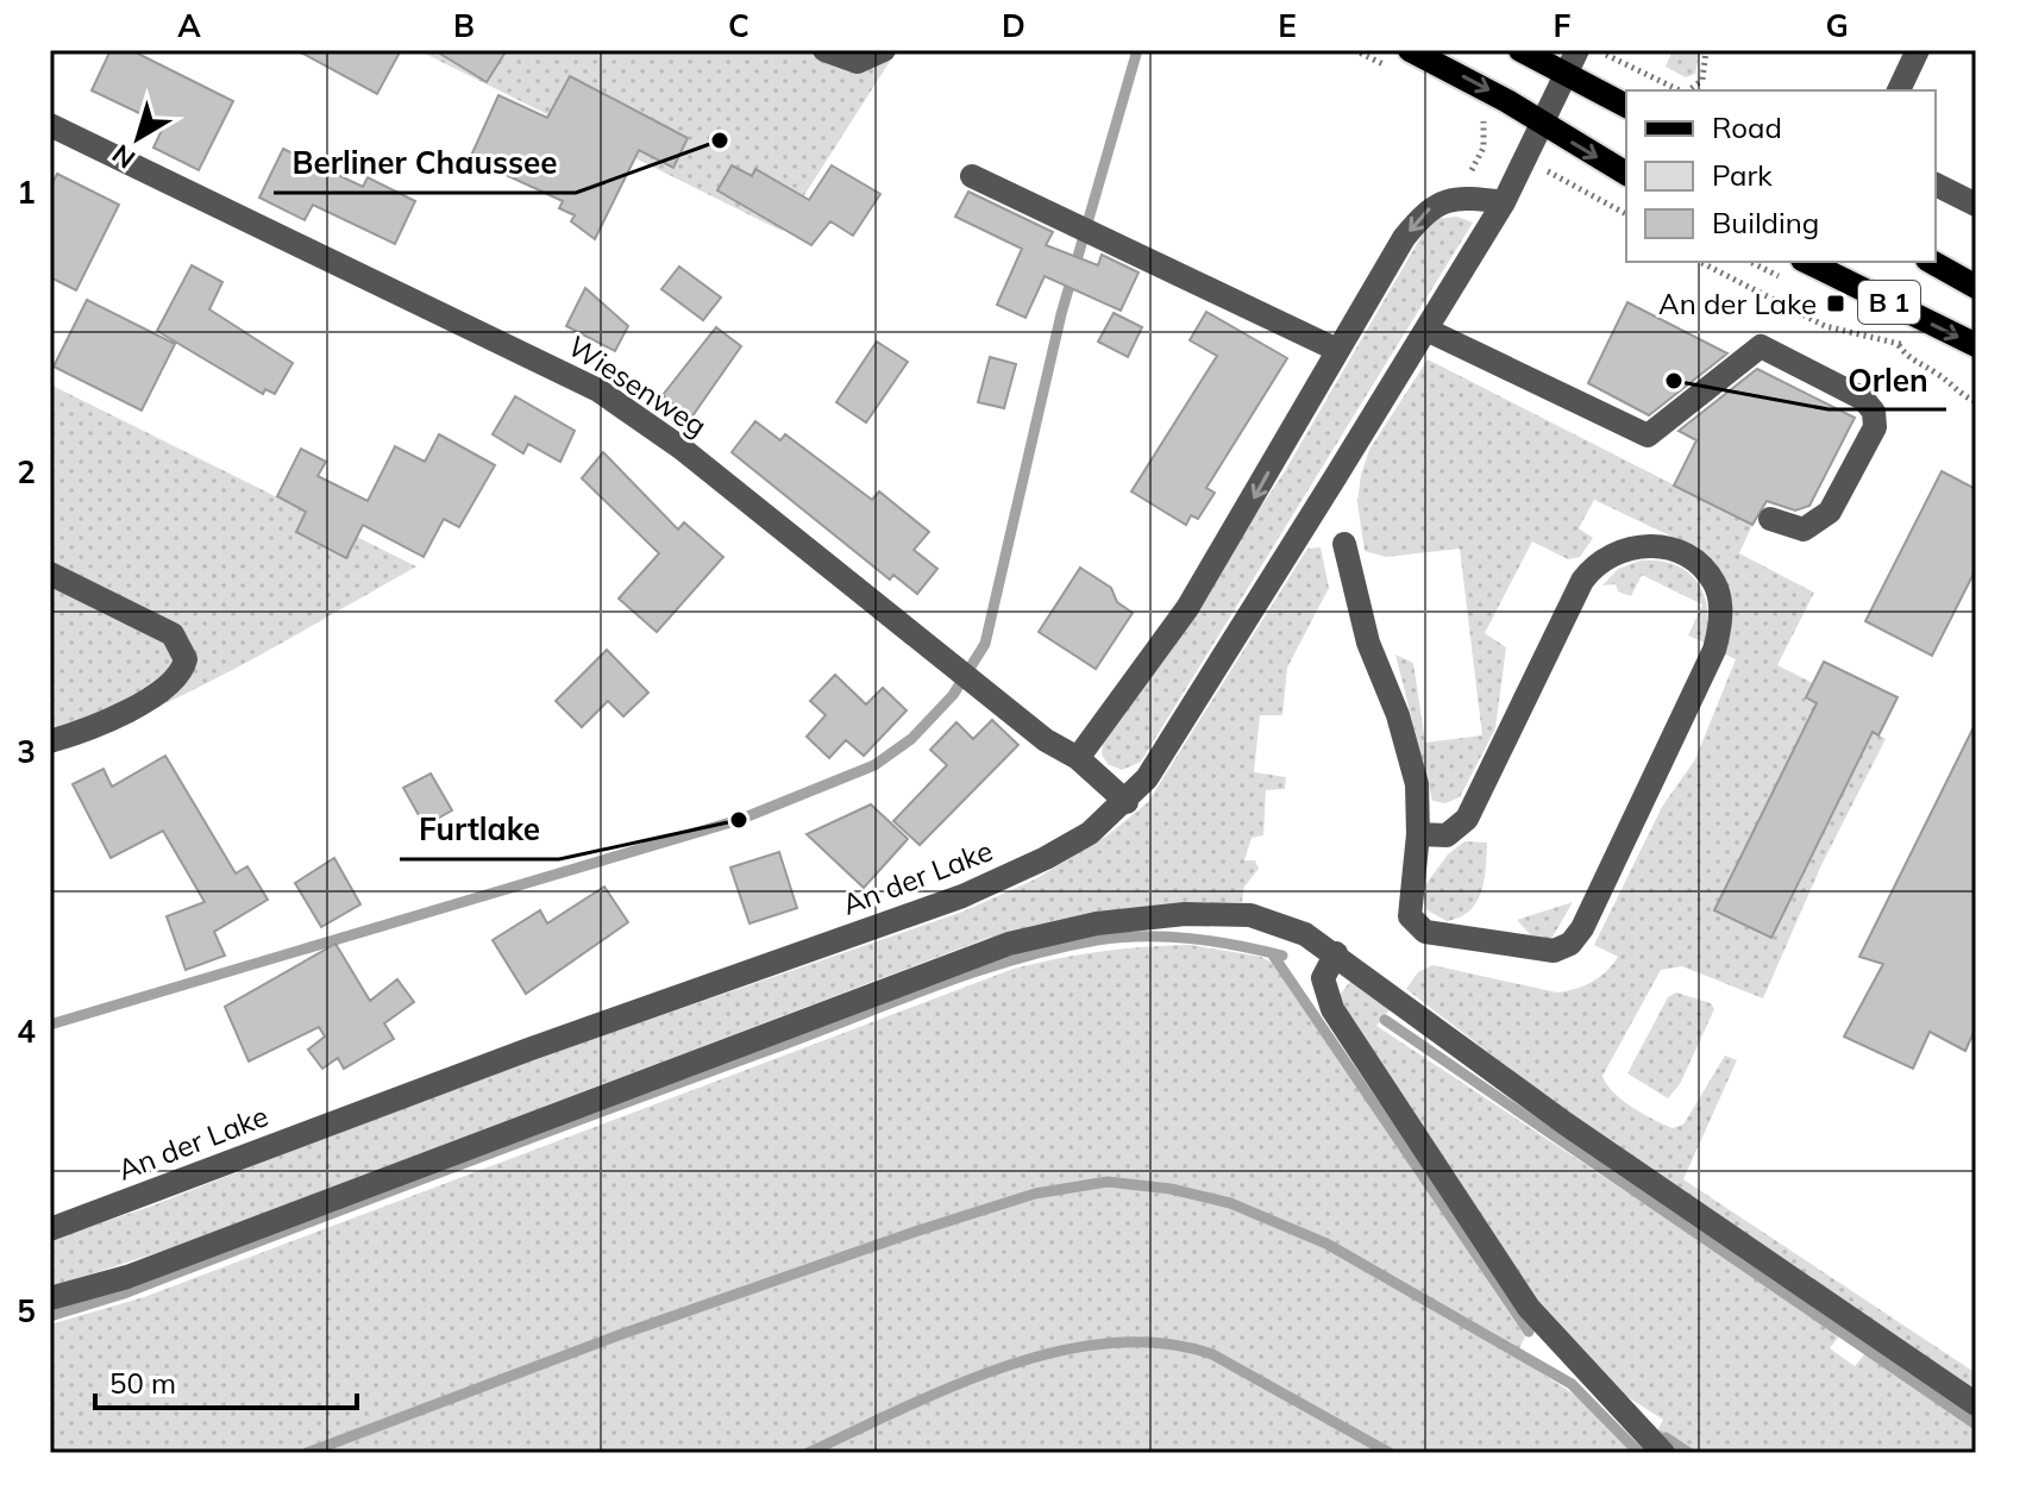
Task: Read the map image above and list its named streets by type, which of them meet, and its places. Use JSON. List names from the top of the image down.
{
  "streets": {
    "main road": ["B 1"],
    "street": ["Wiesenweg", "An der Lake"]
  },
  "crossings": [
    ["Wiesenweg", "An der Lake"]
  ],
  "places": {
    "other": ["Berliner Chaussee", "Orlen", "Furtlake"],
    "transit": ["An der Lake"]
  },
  "legend": ["Road", "Park", "Building"],
  "scale_bar": "50 m",
  "north": "bottom left",
  "grid": {
    "columns": [
      "A",
      "B",
      "C",
      "D",
      "E",
      "F",
      "G"
    ],
    "rows": [
      "1",
      "2",
      "3",
      "4",
      "5"
    ]
  }
}
